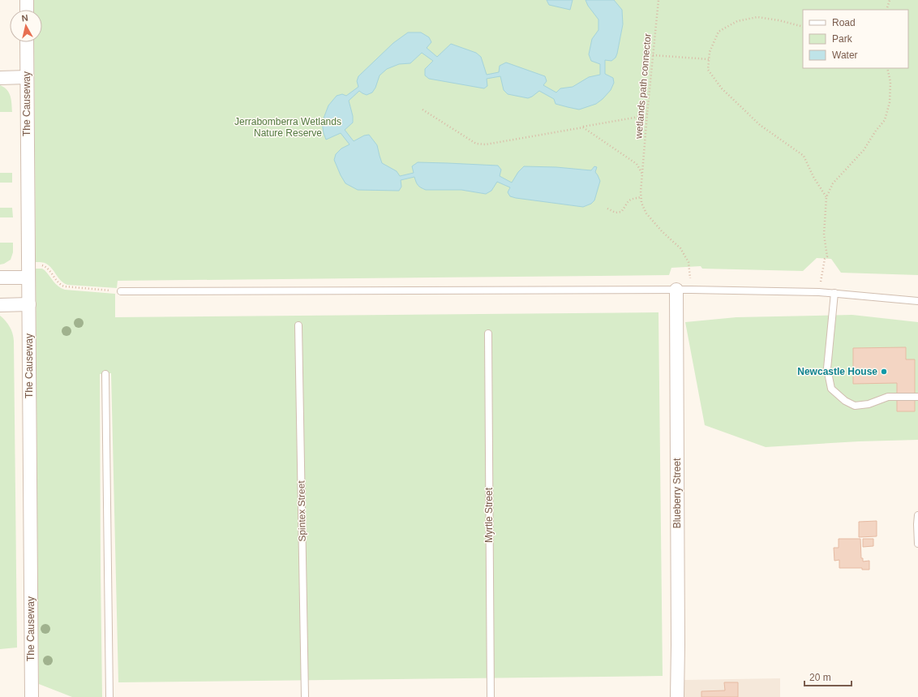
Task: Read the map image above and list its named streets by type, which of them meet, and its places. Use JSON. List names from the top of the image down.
{
  "streets": {
    "street": ["The Causeway", "Blueberry Street"],
    "lane": ["Spintex Street", "Myrtle Street"],
    "path": ["wetlands path connector"]
  },
  "parks": ["Jerrabomberra Wetlands Nature Reserve"],
  "places": ["Newcastle House"],
  "legend": ["Road", "Park", "Water"],
  "scale_bar": "20 m",
  "north": "top"
}
